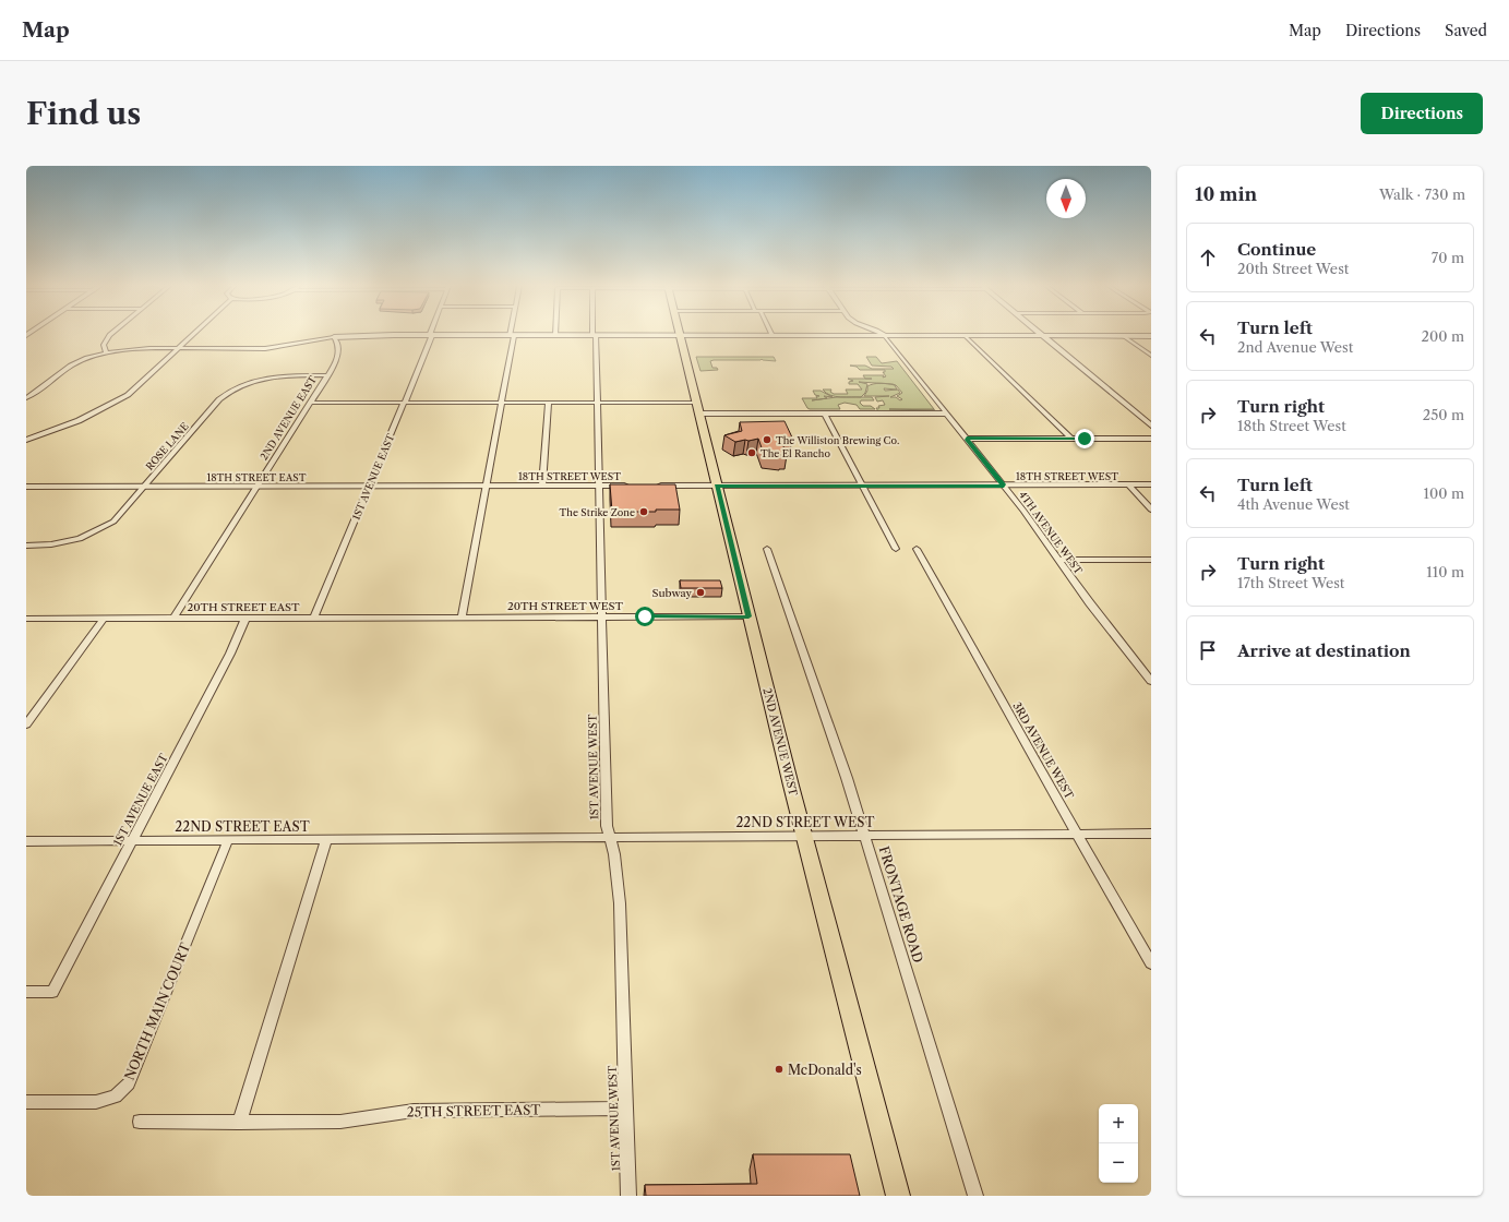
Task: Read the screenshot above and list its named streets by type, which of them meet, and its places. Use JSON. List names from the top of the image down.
{
  "streets": {
    "main road": ["2ND AVENUE WEST"],
    "street": [
      "2ND AVENUE EAST",
      "ROSE LANE",
      "18TH STREET WEST",
      "18TH STREET EAST",
      "1ST AVENUE EAST",
      "4TH AVENUE WEST",
      "20TH STREET WEST",
      "20TH STREET EAST",
      "3RD AVENUE WEST",
      "1ST AVENUE WEST",
      "22ND STREET WEST",
      "22ND STREET EAST",
      "FRONTAGE ROAD",
      "NORTH MAIN COURT",
      "25TH STREET EAST"
    ]
  },
  "crossings": [
    ["2ND AVENUE EAST", "ROSE LANE"],
    ["2ND AVENUE EAST", "18TH STREET EAST"],
    ["2ND AVENUE EAST", "20TH STREET EAST"],
    ["ROSE LANE", "18TH STREET EAST"],
    ["18TH STREET WEST", "18TH STREET EAST"],
    ["18TH STREET WEST", "4TH AVENUE WEST"],
    ["18TH STREET WEST", "2ND AVENUE WEST"],
    ["18TH STREET WEST", "1ST AVENUE WEST"],
    ["18TH STREET EAST", "1ST AVENUE EAST"],
    ["1ST AVENUE EAST", "20TH STREET EAST"],
    ["1ST AVENUE EAST", "22ND STREET EAST"],
    ["20TH STREET WEST", "20TH STREET EAST"],
    ["20TH STREET WEST", "2ND AVENUE WEST"],
    ["20TH STREET WEST", "1ST AVENUE WEST"],
    ["2ND AVENUE WEST", "22ND STREET WEST"],
    ["3RD AVENUE WEST", "22ND STREET WEST"],
    ["1ST AVENUE WEST", "22ND STREET WEST"],
    ["1ST AVENUE WEST", "25TH STREET EAST"],
    ["22ND STREET WEST", "22ND STREET EAST"],
    ["22ND STREET WEST", "FRONTAGE ROAD"],
    ["22ND STREET EAST", "NORTH MAIN COURT"]
  ],
  "places": [
    "The Williston Brewing Co.",
    "The El Rancho",
    "The Strike Zone",
    "Subway",
    "McDonald's"
  ],
  "north": "bottom",
  "page": {
    "header": "Map",
    "nav": ["Map", "Directions", "Saved"],
    "buttons": "Directions",
    "title": "Find us",
    "heading": ["10 min", "Walk · 730 m"],
    "list": [
      ["Continue", "20th Street West", "70 m"],
      ["Turn left", "2nd Avenue West", "200 m"],
      ["Turn right", "18th Street West", "250 m"],
      ["Turn left", "4th Avenue West", "100 m"],
      ["Turn right", "17th Street West", "110 m"],
      "Arrive at destination"
    ],
    "map_buttons": ["+", "−"]
  }
}
